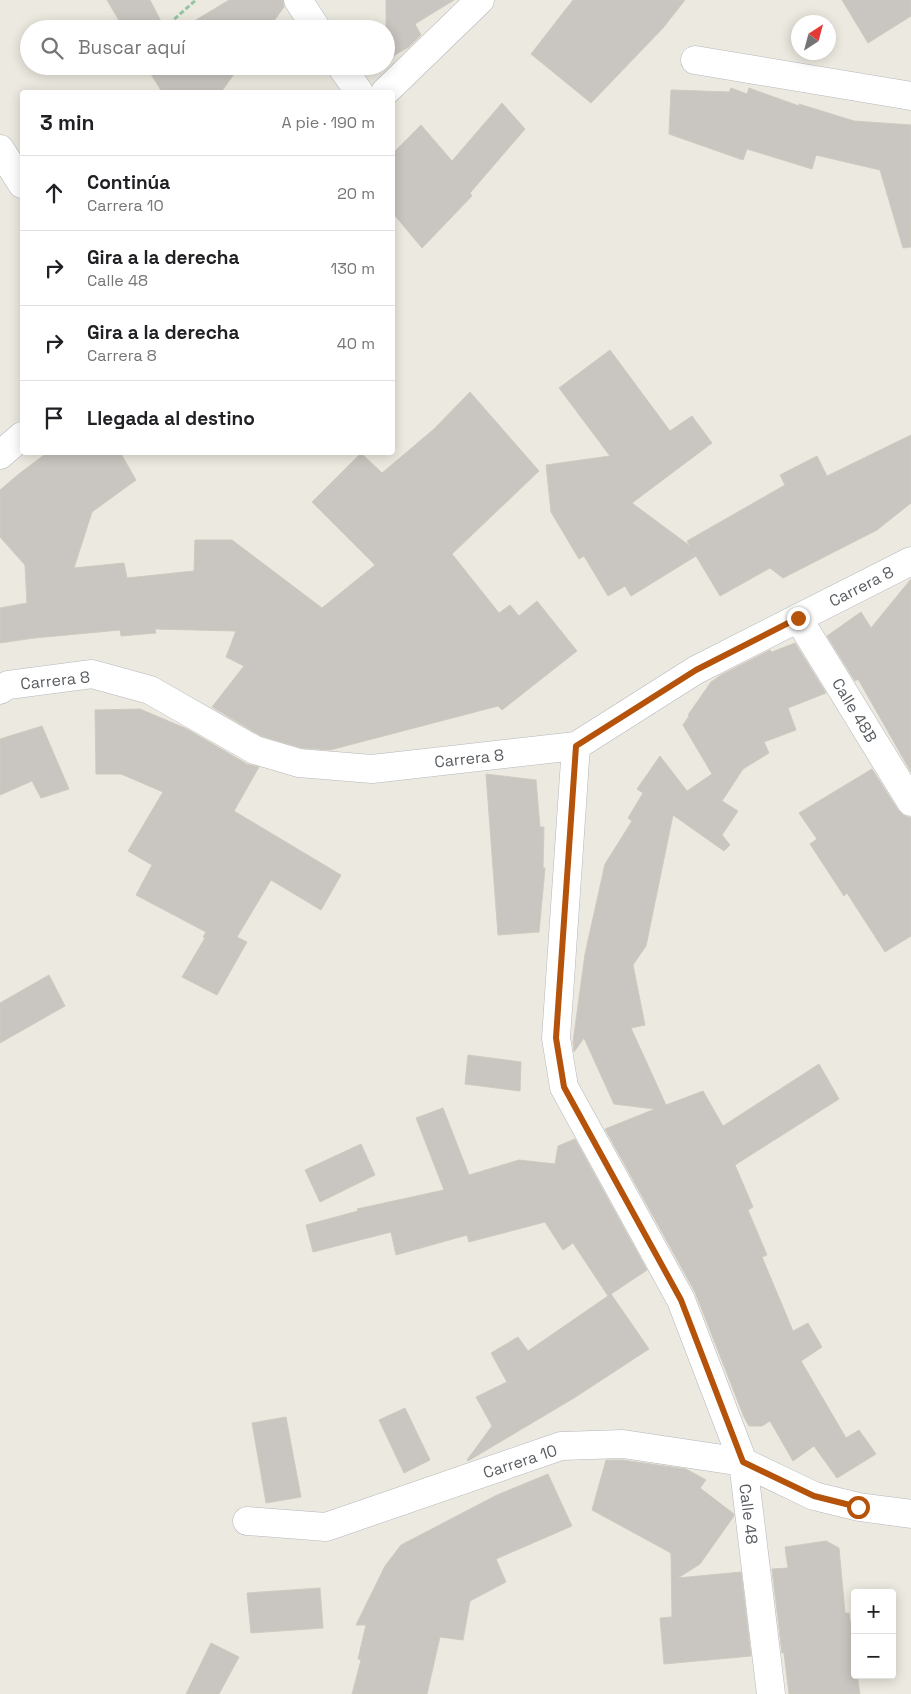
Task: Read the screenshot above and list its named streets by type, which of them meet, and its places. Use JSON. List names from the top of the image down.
{
  "streets": {
    "street": [
      "Carrera 8",
      "Calle 48B",
      "Carrera 10",
      "Calle 48"
    ]
  },
  "crossings": [
    ["Carrera 8", "Calle 48B"],
    ["Carrera 8", "Calle 48"],
    ["Carrera 10", "Calle 48"]
  ],
  "north": "top right",
  "page": {
    "search": "Buscar aquí",
    "heading": ["3 min", "A pie · 190 m"],
    "list": [
      ["Continúa", "Carrera 10", "20 m"],
      ["Gira a la derecha", "Calle 48", "130 m"],
      ["Gira a la derecha", "Carrera 8", "40 m"],
      "Llegada al destino"
    ],
    "map_buttons": ["+", "−"]
  }
}
